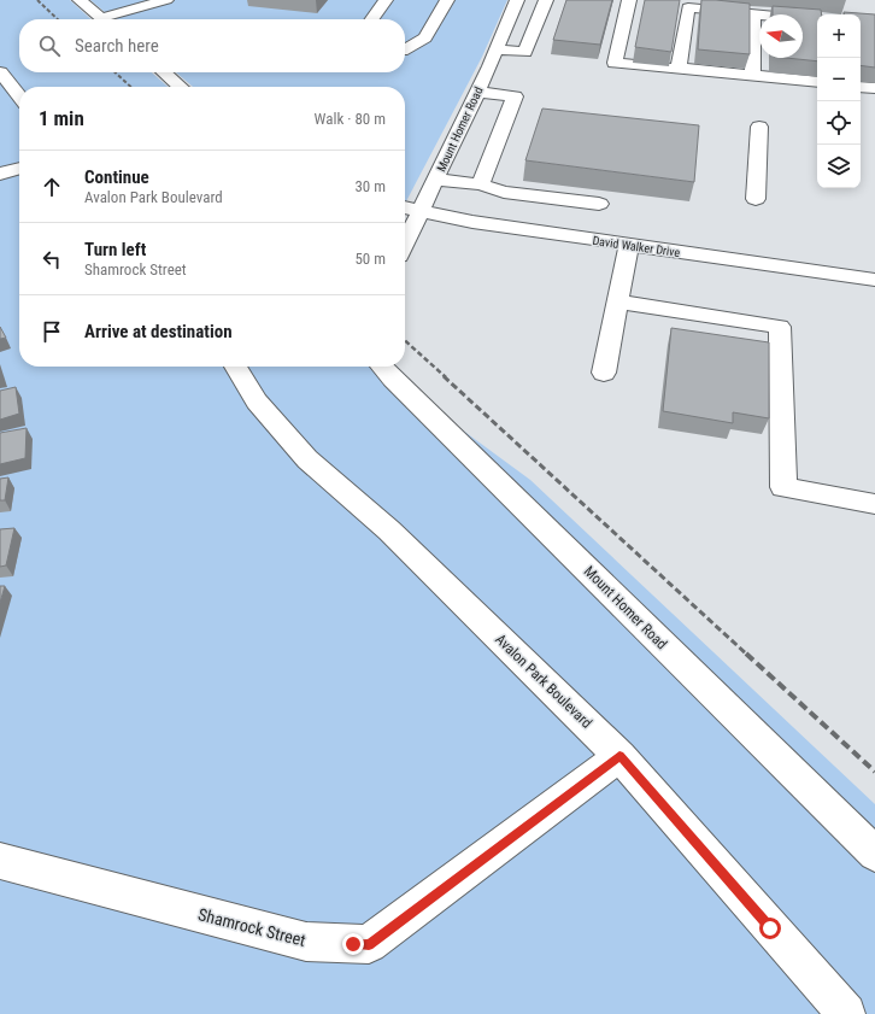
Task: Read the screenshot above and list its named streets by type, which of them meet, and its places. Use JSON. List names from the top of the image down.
{
  "streets": {
    "street": [
      "Mount Homer Road",
      "David Walker Drive",
      "Avalon Park Boulevard",
      "Shamrock Street"
    ]
  },
  "crossings": [
    ["Mount Homer Road", "David Walker Drive"],
    ["Avalon Park Boulevard", "Shamrock Street"]
  ],
  "north": "left",
  "page": {
    "map_buttons": ["+", "−"],
    "search": "Search here",
    "heading": ["1 min", "Walk · 80 m"],
    "list": [
      ["Continue", "Avalon Park Boulevard", "30 m"],
      ["Turn left", "Shamrock Street", "50 m"],
      "Arrive at destination"
    ]
  }
}
